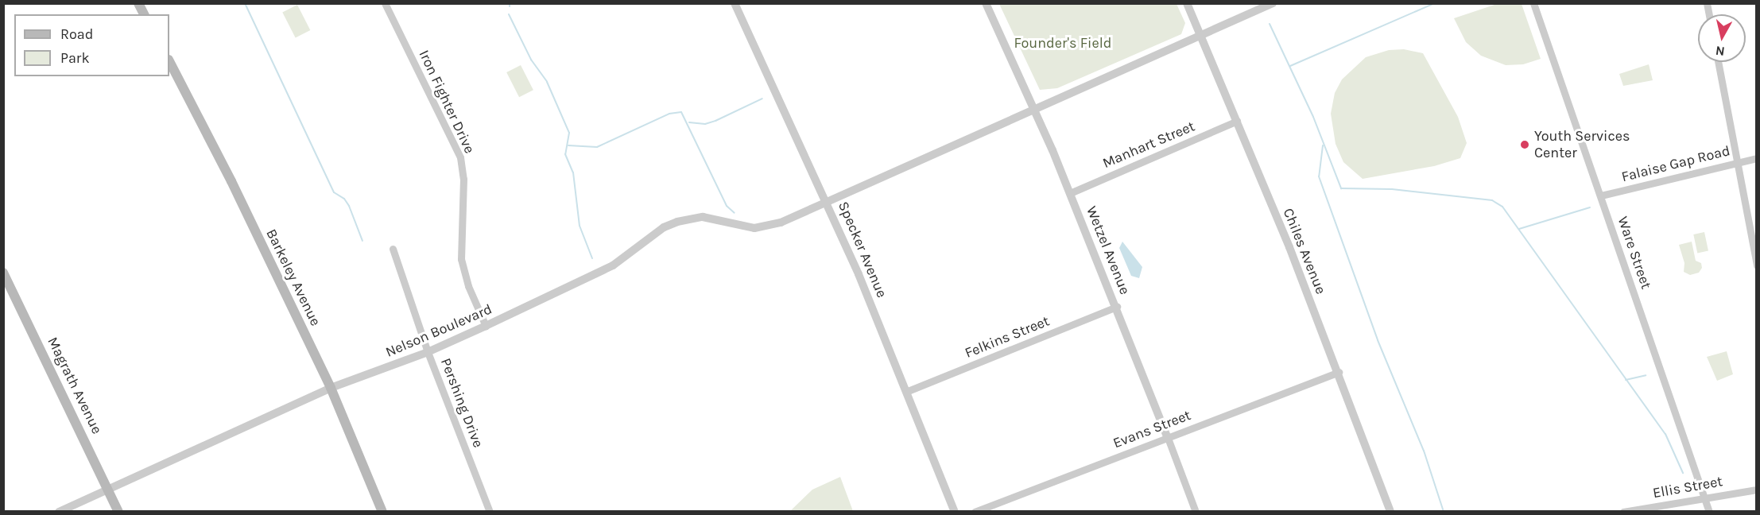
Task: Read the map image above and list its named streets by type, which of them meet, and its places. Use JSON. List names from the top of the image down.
{
  "streets": {
    "main road": ["Barkeley Avenue", "Magrath Avenue"],
    "street": [
      "Iron Fighter Drive",
      "Manhart Street",
      "Falaise Gap Road",
      "Specker Avenue",
      "Wetzel Avenue",
      "Chiles Avenue",
      "Ware Street",
      "Nelson Boulevard",
      "Felkins Street",
      "Pershing Drive",
      "Evans Street",
      "Ellis Street"
    ]
  },
  "crossings": [
    ["Iron Fighter Drive", "Nelson Boulevard"],
    ["Manhart Street", "Wetzel Avenue"],
    ["Manhart Street", "Chiles Avenue"],
    ["Falaise Gap Road", "Ware Street"],
    ["Specker Avenue", "Nelson Boulevard"],
    ["Specker Avenue", "Felkins Street"],
    ["Wetzel Avenue", "Nelson Boulevard"],
    ["Wetzel Avenue", "Felkins Street"],
    ["Wetzel Avenue", "Evans Street"],
    ["Chiles Avenue", "Evans Street"],
    ["Ware Street", "Ellis Street"],
    ["Barkeley Avenue", "Nelson Boulevard"],
    ["Nelson Boulevard", "Magrath Avenue"],
    ["Nelson Boulevard", "Pershing Drive"]
  ],
  "parks": ["Founder's Field"],
  "places": ["Youth Services Center"],
  "legend": ["Road", "Park"],
  "north": "bottom"
}
